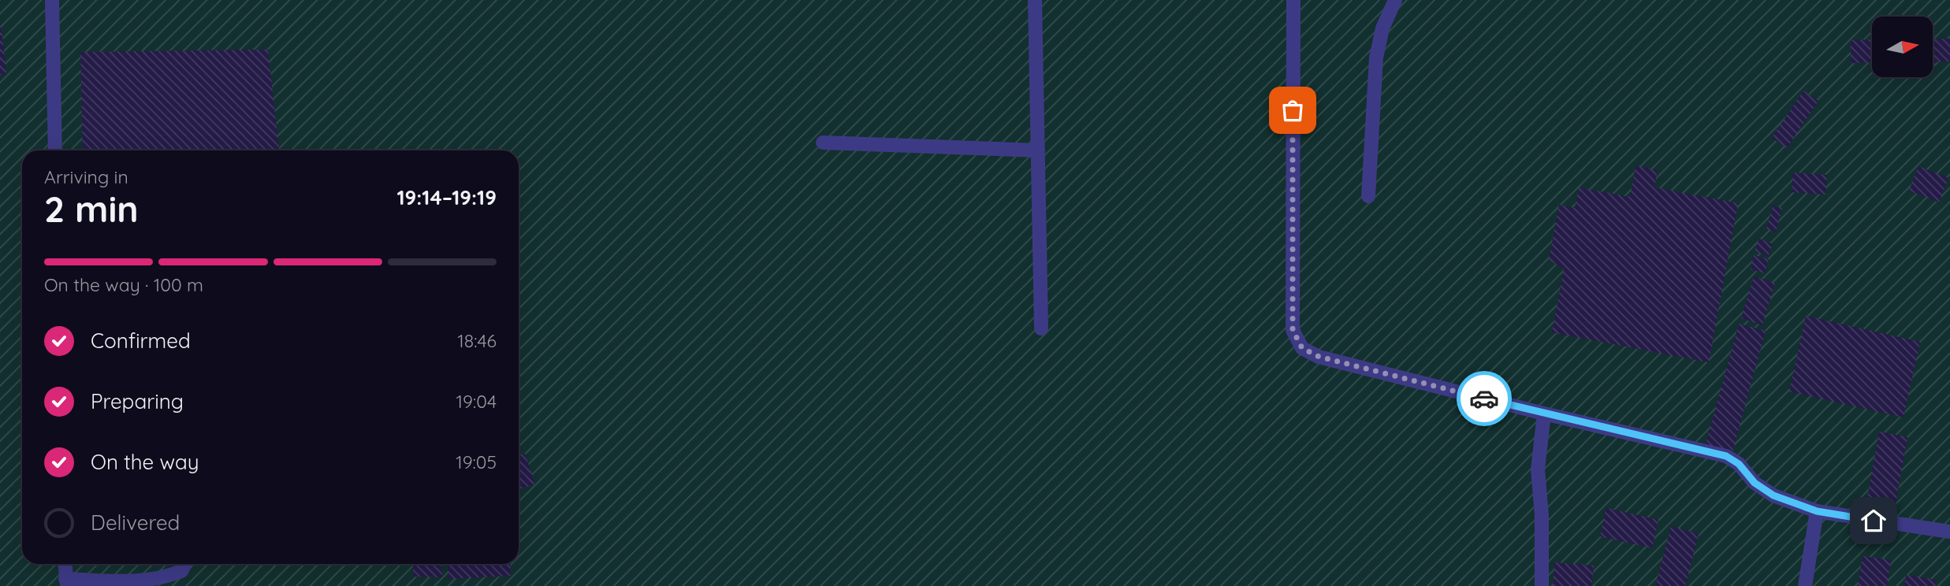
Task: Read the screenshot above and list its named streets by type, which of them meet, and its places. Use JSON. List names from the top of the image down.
{
  "north": "right",
  "page": {
    "heading": ["2 min", "Arriving in", "19:14–19:19"],
    "bar": "On the way · 100 m",
    "list": [
      ["Confirmed", "18:46"],
      ["Preparing", "19:04"],
      ["On the way", "19:05"],
      "Delivered"
    ]
  }
}
